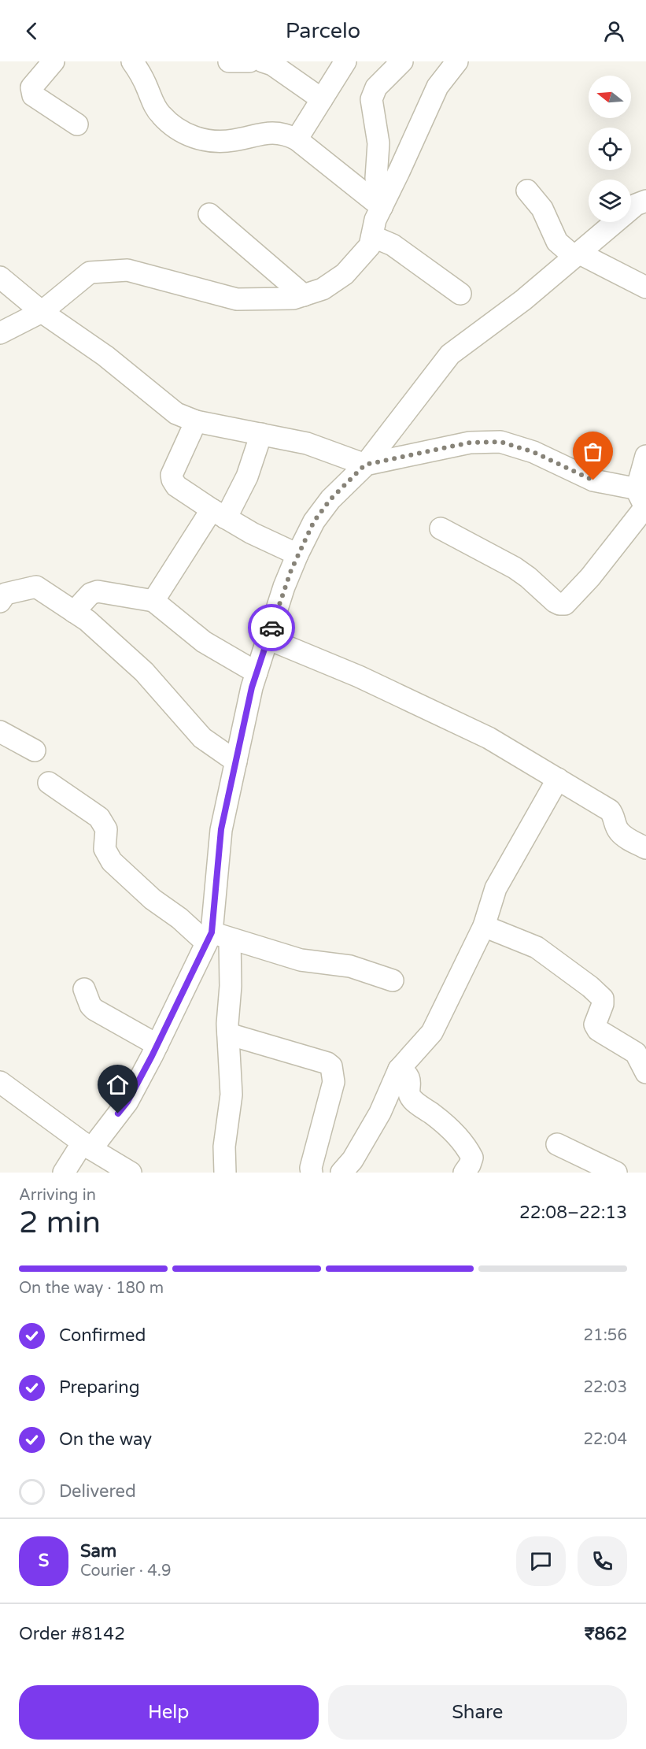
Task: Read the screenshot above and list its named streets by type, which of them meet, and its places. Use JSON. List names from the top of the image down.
{
  "north": "left",
  "page": {
    "header": "Parcelo",
    "heading": ["2 min", "Arriving in", "22:08–22:13"],
    "panel": [
      "Sam",
      "Courier · 4.9",
      "Order #8142",
      "₹862"
    ],
    "bar": "On the way · 180 m",
    "list": [
      ["Confirmed", "21:56"],
      ["Preparing", "22:03"],
      ["On the way", "22:04"],
      "Delivered"
    ],
    "round": "S",
    "buttons": ["Help", "Share"]
  }
}
